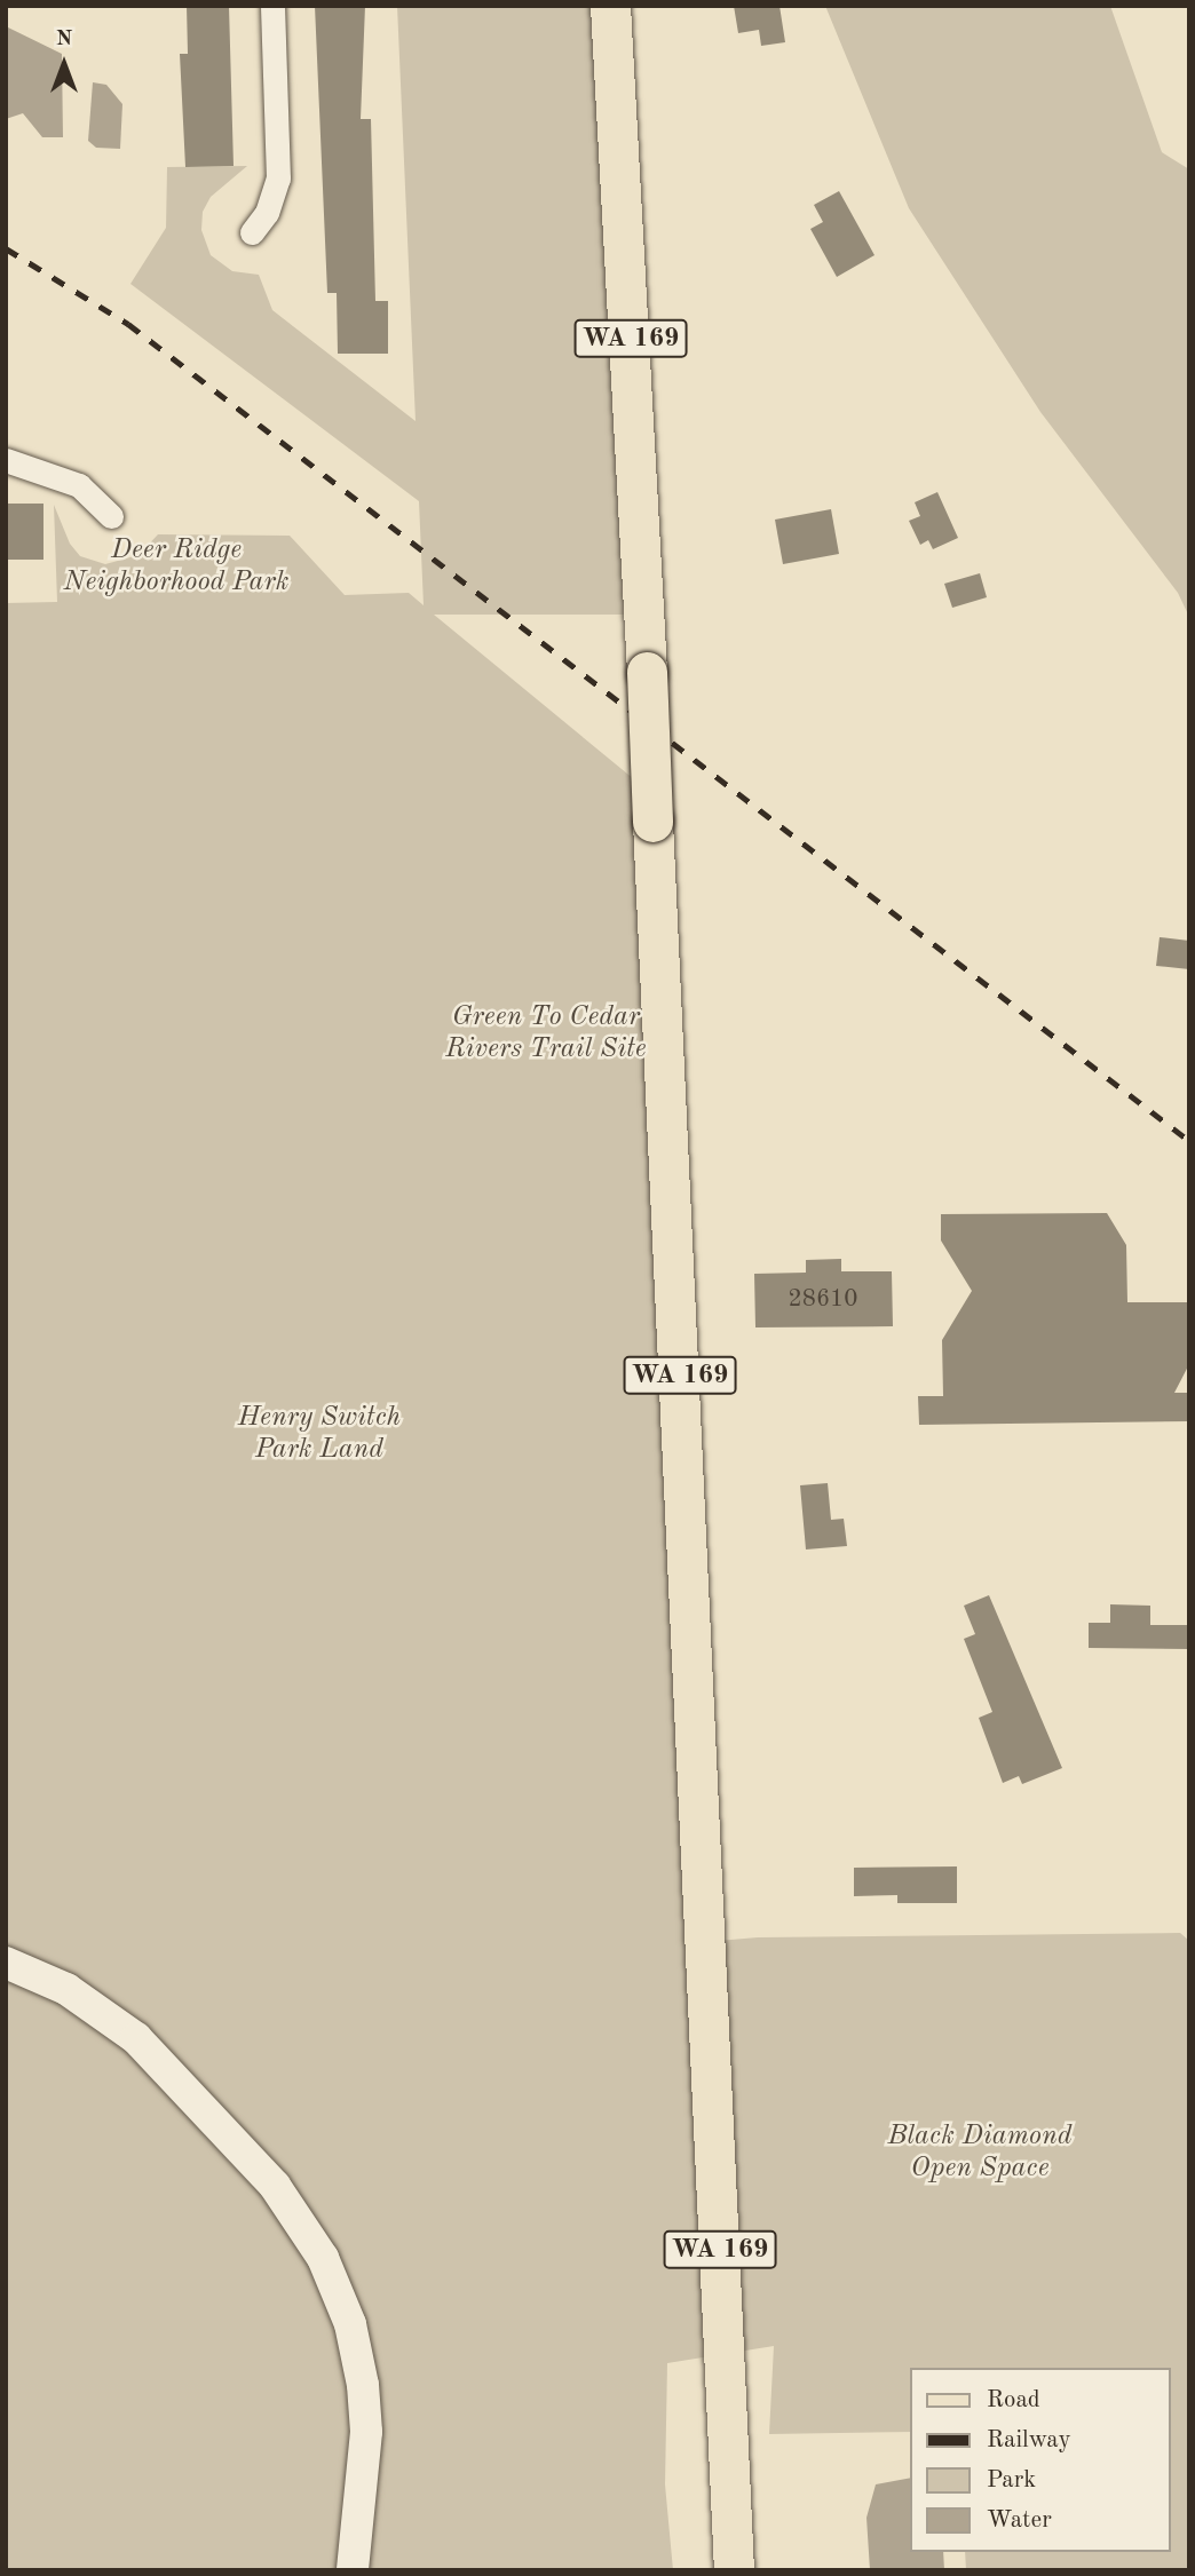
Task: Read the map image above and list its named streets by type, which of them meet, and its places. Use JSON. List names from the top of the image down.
{
  "streets": {
    "main road": ["WA 169"]
  },
  "parks": [
    "Deer Ridge Neighborhood Park",
    "Green To Cedar Rivers Trail Site",
    "Henry Switch Park Land",
    "Black Diamond Open Space"
  ],
  "house_numbers": ["28610"],
  "legend": [
    "Road",
    "Railway",
    "Park",
    "Water"
  ],
  "north": "top"
}
